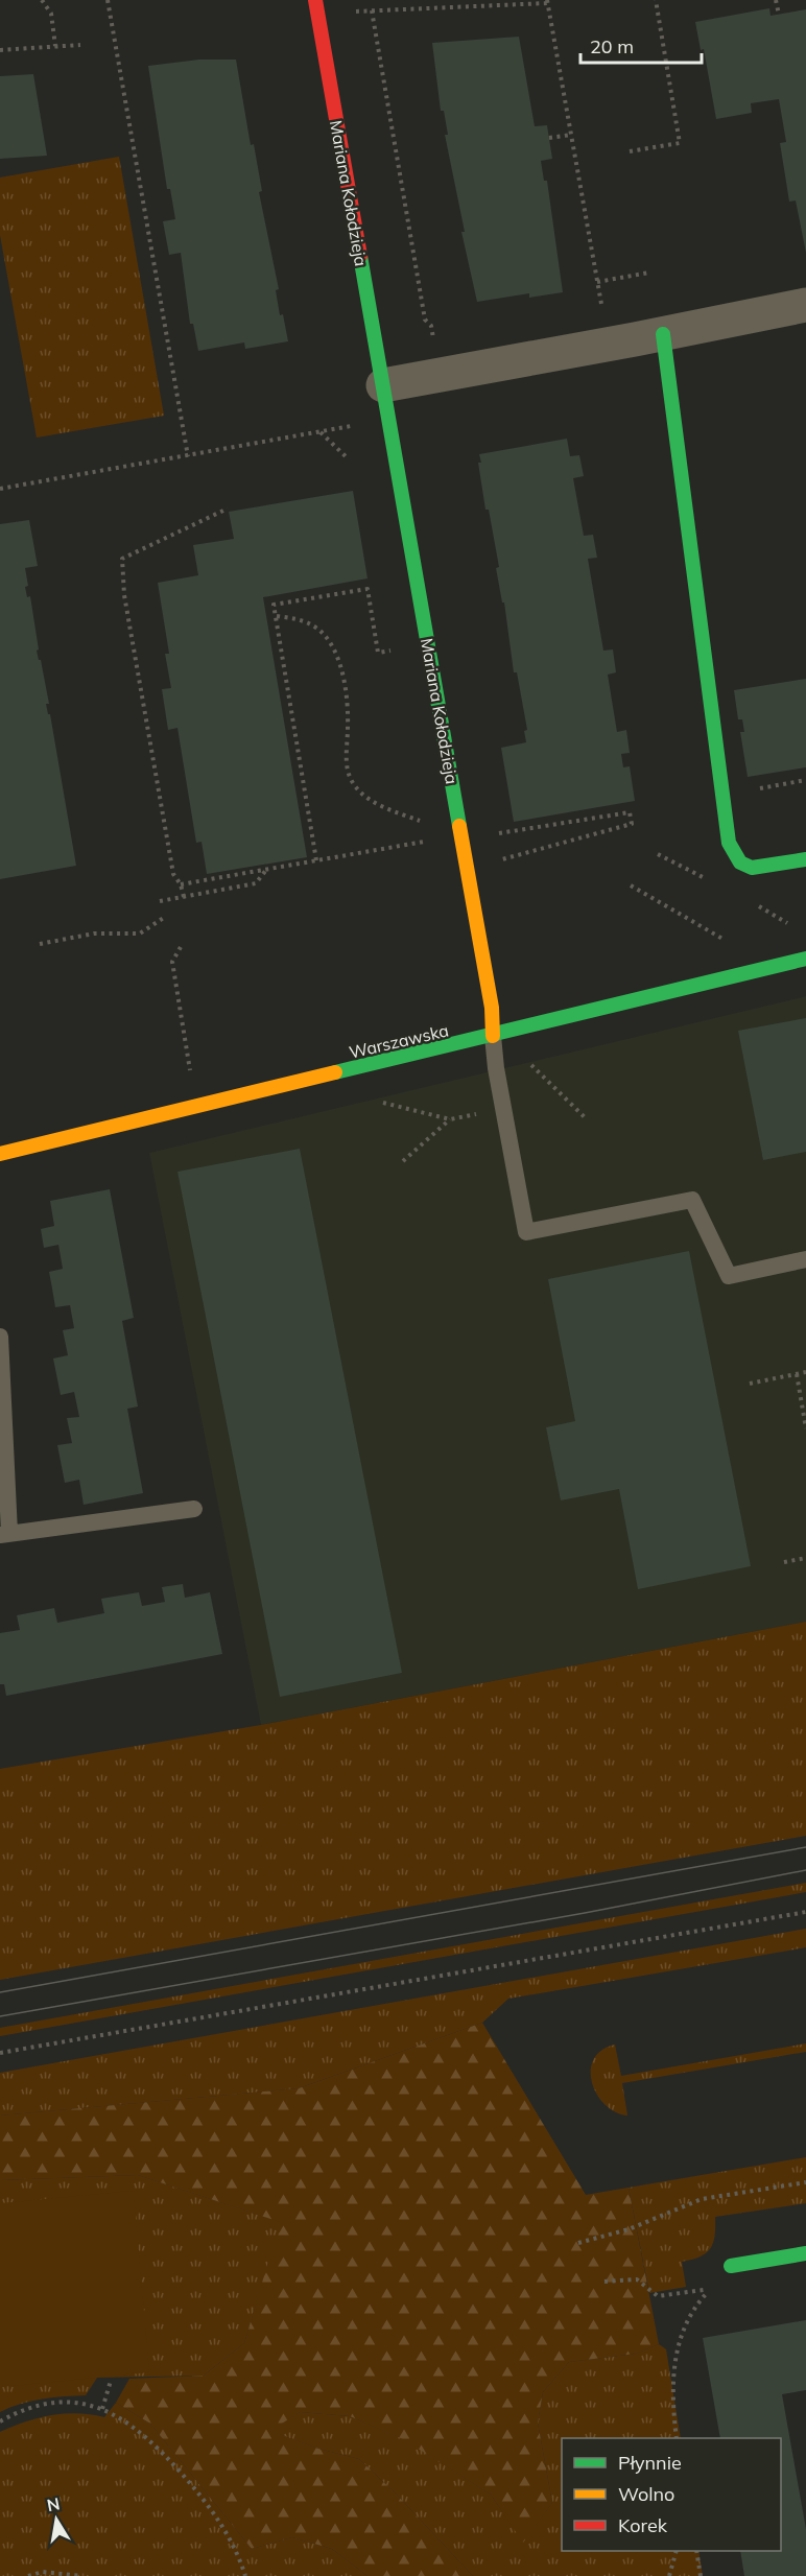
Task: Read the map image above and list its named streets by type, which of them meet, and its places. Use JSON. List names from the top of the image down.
{
  "streets": {
    "street": ["Mariana Kołodzieja", "Warszawska"]
  },
  "crossings": [
    ["Mariana Kołodzieja", "Warszawska"]
  ],
  "legend": ["Płynnie", "Wolno", "Korek"],
  "scale_bar": "20 m",
  "north": "top"
}
